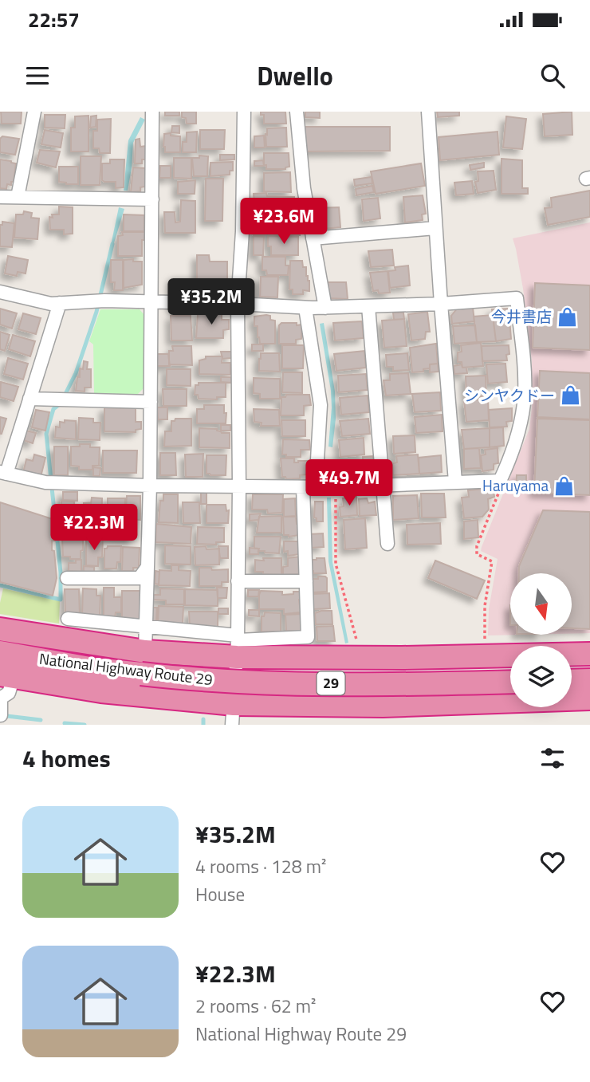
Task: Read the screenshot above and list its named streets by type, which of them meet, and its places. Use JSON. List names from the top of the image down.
{
  "streets": {
    "highway": ["National Highway Route 29", "29"]
  },
  "places": {
    "shop": ["今井書店", "シンヤクドー", "Haruyama"]
  },
  "north": "bottom",
  "page": {
    "status": "22:57",
    "header": "Dwello",
    "price": [
      "¥23.6M",
      "¥35.2M",
      "¥49.7M",
      "¥22.3M"
    ],
    "heading": "4 homes",
    "list": [
      {
        "name": "¥35.2M",
        "note": "4 rooms · 128 m² · House"
      },
      {
        "name": "¥22.3M",
        "note": "2 rooms · 62 m² · National Highway Route 29"
      }
    ]
  }
}
